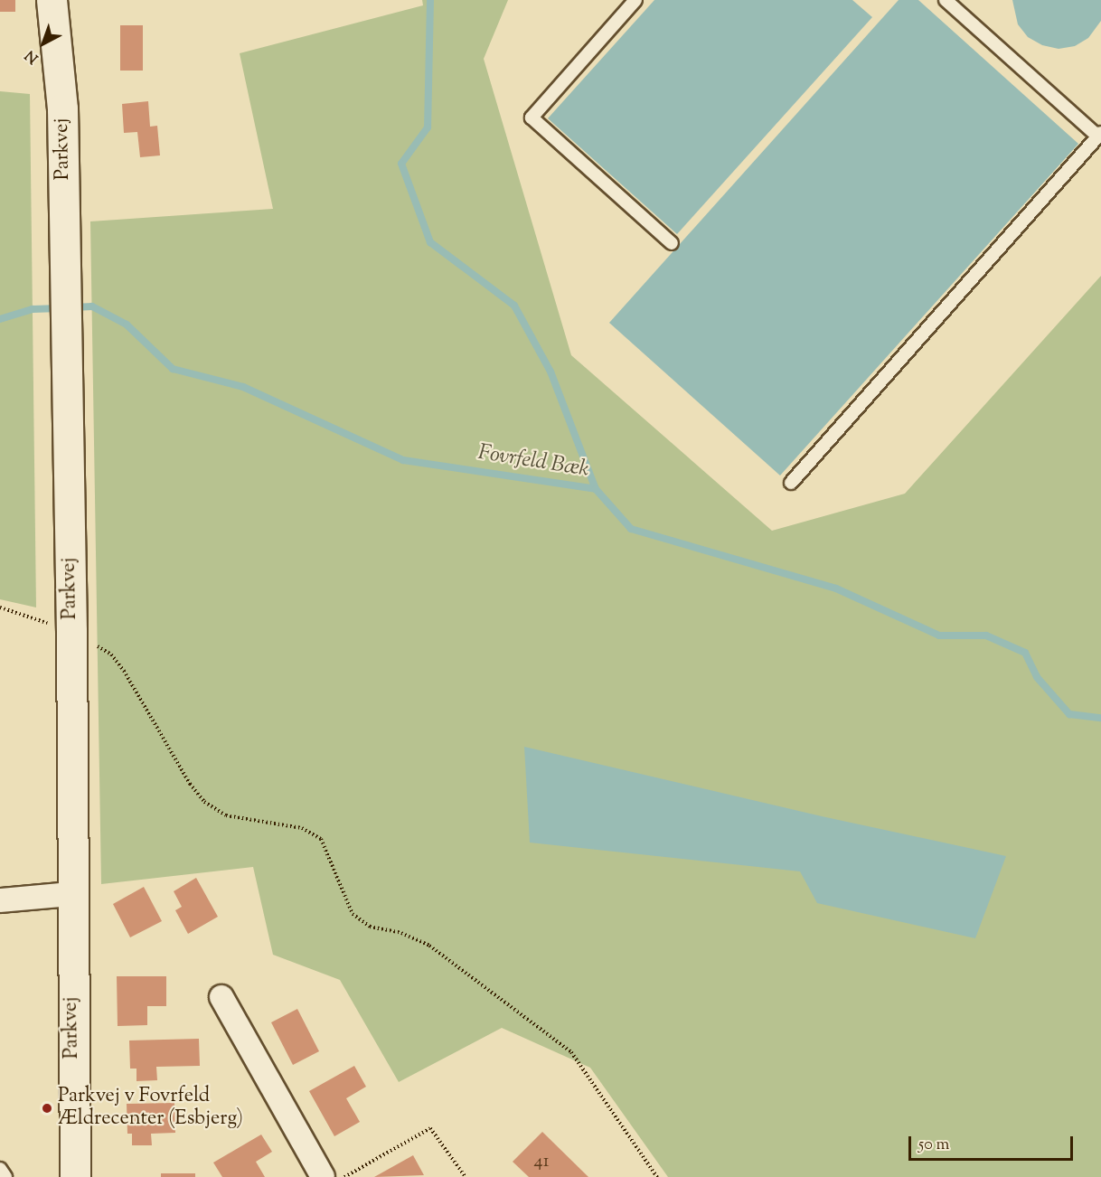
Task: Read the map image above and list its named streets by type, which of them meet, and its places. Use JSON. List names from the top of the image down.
{
  "streets": {
    "street": ["Parkvej"]
  },
  "water": ["Fovrfeld Bæk"],
  "places": ["Parkvej v Fovrfeld Ældrecenter (Esbjerg)"],
  "house_numbers": ["41"],
  "scale_bar": "50 m",
  "north": "bottom left"
}
